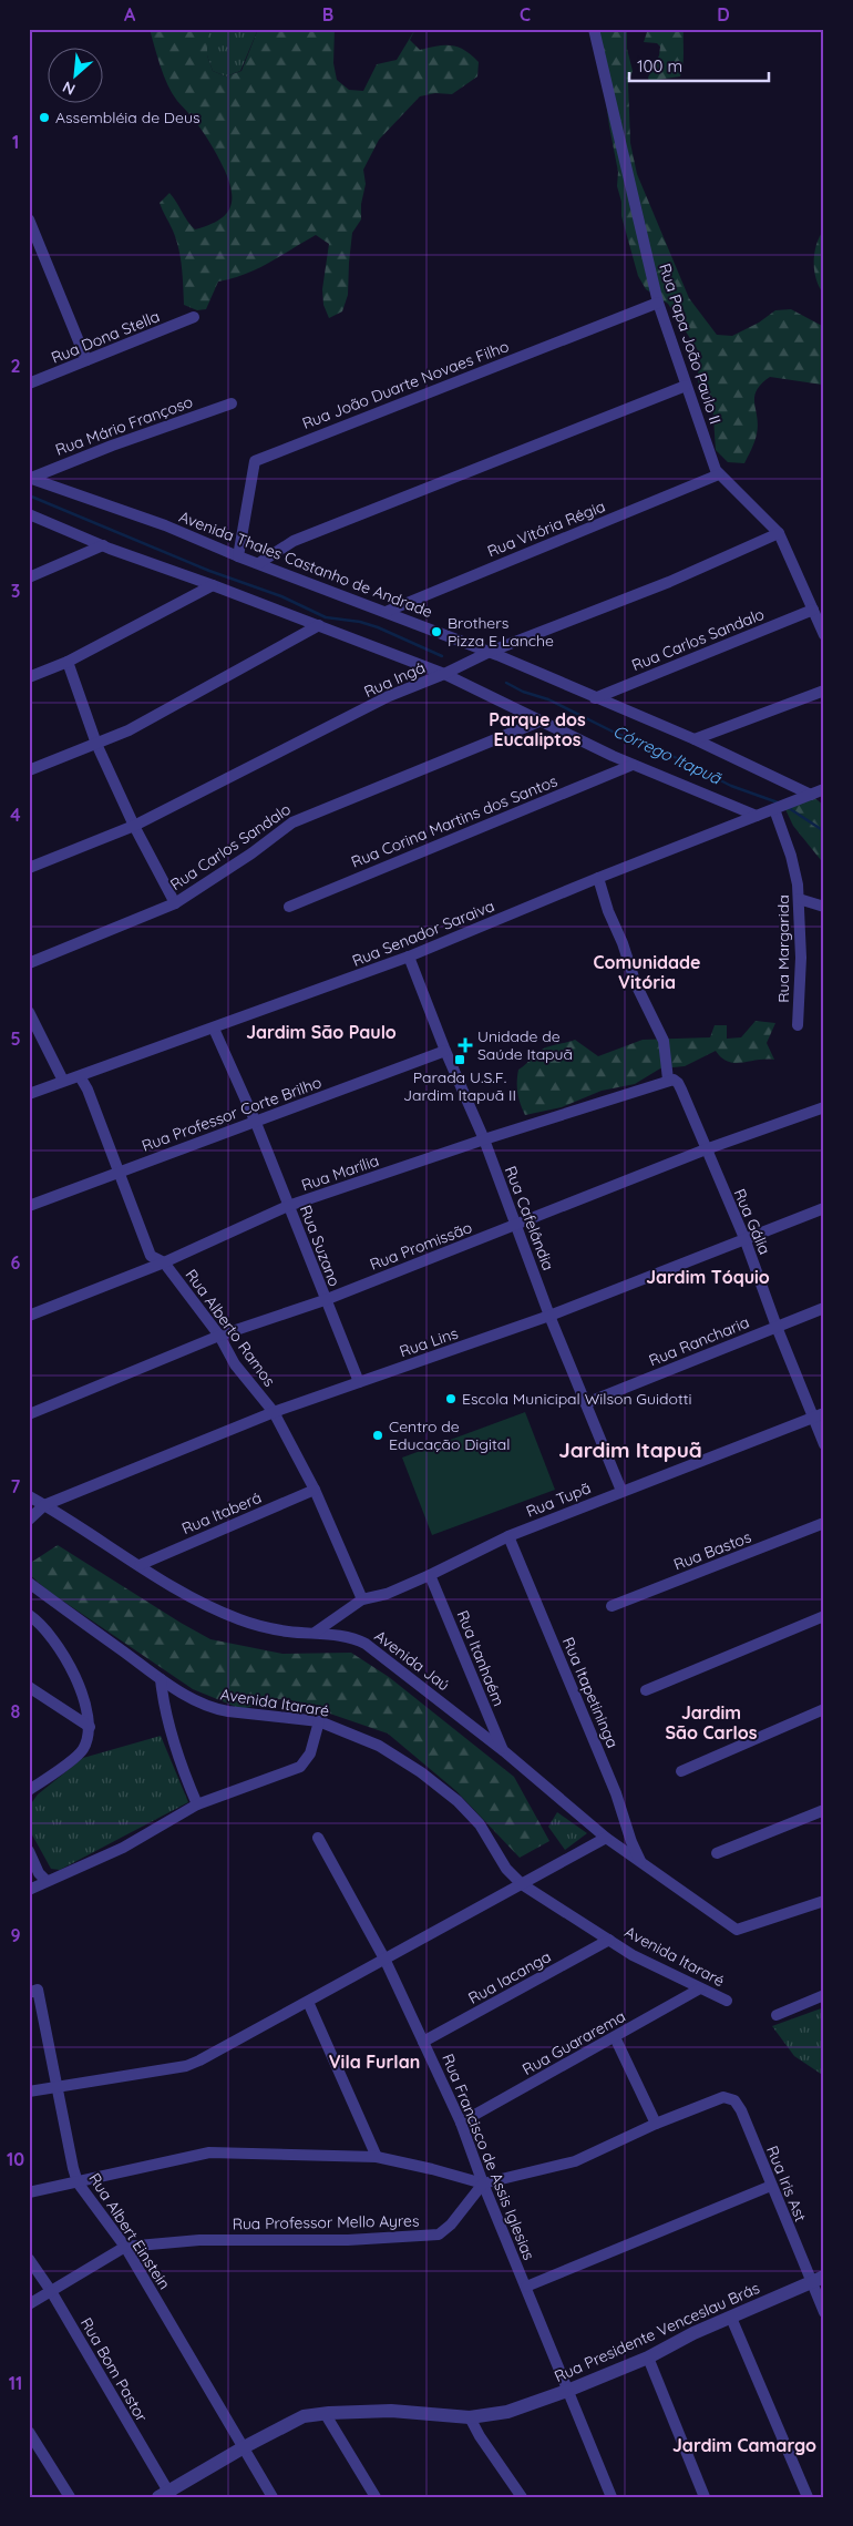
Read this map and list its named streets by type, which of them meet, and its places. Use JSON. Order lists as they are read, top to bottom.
{
  "streets": {
    "street": [
      "Rua Dona Stella",
      "Rua Papa João Paulo II",
      "Rua João Duarte Novaes Filho",
      "Rua Mário Françoso",
      "Rua Vitória Régia",
      "Avenida Thales Castanho de Andrade",
      "Rua Carlos Sandalo",
      "Rua Ingá",
      "Rua Corina Martins dos Santos",
      "Rua Senador Saraiva",
      "Rua Margarida",
      "Rua Professor Corte Brilho",
      "Rua Marília",
      "Rua Cafelândia",
      "Rua Gália",
      "Rua Suzano",
      "Rua Promissão",
      "Rua Alberto Ramos",
      "Rua Rancharia",
      "Rua Lins",
      "Rua Tupã",
      "Rua Itaberá",
      "Rua Bastos",
      "Rua Itanhaém",
      "Avenida Jaú",
      "Rua Itapetininga",
      "Avenida Itararé",
      "Rua Iacanga",
      "Rua Guararema",
      "Rua Francisco de Assis Iglesias",
      "Rua Iris Ast",
      "Rua Professor Mello Ayres",
      "Rua Albert Einstein",
      "Rua Presidente Venceslau Brás",
      "Rua Bom Pastor"
    ]
  },
  "crossings": [
    ["Rua Papa João Paulo II", "Rua João Duarte Novaes Filho"],
    ["Rua Papa João Paulo II", "Rua Vitória Régia"],
    ["Rua Papa João Paulo II", "Rua Carlos Sandalo"],
    ["Rua Papa João Paulo II", "Rua Ingá"],
    ["Rua João Duarte Novaes Filho", "Avenida Thales Castanho de Andrade"],
    ["Rua Mário Françoso", "Avenida Thales Castanho de Andrade"],
    ["Rua Vitória Régia", "Avenida Thales Castanho de Andrade"],
    ["Avenida Thales Castanho de Andrade", "Rua Carlos Sandalo"],
    ["Avenida Thales Castanho de Andrade", "Rua Ingá"],
    ["Avenida Thales Castanho de Andrade", "Rua Senador Saraiva"],
    ["Rua Senador Saraiva", "Rua Margarida"],
    ["Rua Senador Saraiva", "Rua Cafelândia"],
    ["Rua Senador Saraiva", "Rua Suzano"],
    ["Rua Senador Saraiva", "Rua Alberto Ramos"],
    ["Rua Professor Corte Brilho", "Rua Cafelândia"],
    ["Rua Professor Corte Brilho", "Rua Suzano"],
    ["Rua Professor Corte Brilho", "Rua Alberto Ramos"],
    ["Rua Marília", "Rua Cafelândia"],
    ["Rua Marília", "Rua Gália"],
    ["Rua Marília", "Rua Suzano"],
    ["Rua Marília", "Rua Alberto Ramos"],
    ["Rua Cafelândia", "Rua Promissão"],
    ["Rua Cafelândia", "Rua Rancharia"],
    ["Rua Cafelândia", "Rua Lins"],
    ["Rua Cafelândia", "Rua Tupã"],
    ["Rua Gália", "Rua Promissão"],
    ["Rua Gália", "Rua Rancharia"],
    ["Rua Gália", "Rua Lins"],
    ["Rua Gália", "Rua Tupã"],
    ["Rua Suzano", "Rua Promissão"],
    ["Rua Suzano", "Rua Lins"],
    ["Rua Promissão", "Rua Alberto Ramos"],
    ["Rua Alberto Ramos", "Rua Lins"],
    ["Rua Alberto Ramos", "Rua Tupã"],
    ["Rua Alberto Ramos", "Rua Itaberá"],
    ["Rua Lins", "Avenida Jaú"],
    ["Rua Tupã", "Rua Itanhaém"],
    ["Rua Tupã", "Avenida Jaú"],
    ["Rua Tupã", "Rua Itapetininga"],
    ["Rua Itaberá", "Avenida Jaú"],
    ["Rua Itanhaém", "Avenida Jaú"],
    ["Avenida Jaú", "Rua Itapetininga"],
    ["Avenida Itararé", "Rua Iacanga"],
    ["Avenida Itararé", "Rua Guararema"],
    ["Rua Iacanga", "Rua Francisco de Assis Iglesias"],
    ["Rua Guararema", "Rua Francisco de Assis Iglesias"],
    ["Rua Francisco de Assis Iglesias", "Rua Professor Mello Ayres"],
    ["Rua Francisco de Assis Iglesias", "Rua Presidente Venceslau Brás"],
    ["Rua Iris Ast", "Rua Presidente Venceslau Brás"],
    ["Rua Professor Mello Ayres", "Rua Albert Einstein"],
    ["Rua Professor Mello Ayres", "Rua Bom Pastor"],
    ["Rua Albert Einstein", "Rua Presidente Venceslau Brás"],
    ["Rua Presidente Venceslau Brás", "Rua Bom Pastor"]
  ],
  "districts": [
    "Parque dos Eucaliptos",
    "Comunidade Vitória",
    "Jardim São Paulo",
    "Jardim Tóquio",
    "Jardim Itapuã",
    "Jardim São Carlos",
    "Vila Furlan",
    "Jardim Camargo"
  ],
  "water": ["Córrego Itapuã"],
  "places": {
    "other": [
      "Assembléia de Deus",
      "Brothers Pizza E Lanche",
      "Escola Municipal Wilson Guidotti",
      "Centro de Educação Digital"
    ],
    "health": ["Unidade de Saúde Itapuã"],
    "transit": ["Parada U.S.F. Jardim Itapuã II"]
  },
  "scale_bar": "100 m",
  "north": "bottom left",
  "grid": {
    "columns": [
      "A",
      "B",
      "C",
      "D"
    ],
    "rows": [
      "1",
      "2",
      "3",
      "4",
      "5",
      "6",
      "7",
      "8",
      "9",
      "10",
      "11"
    ]
  }
}
